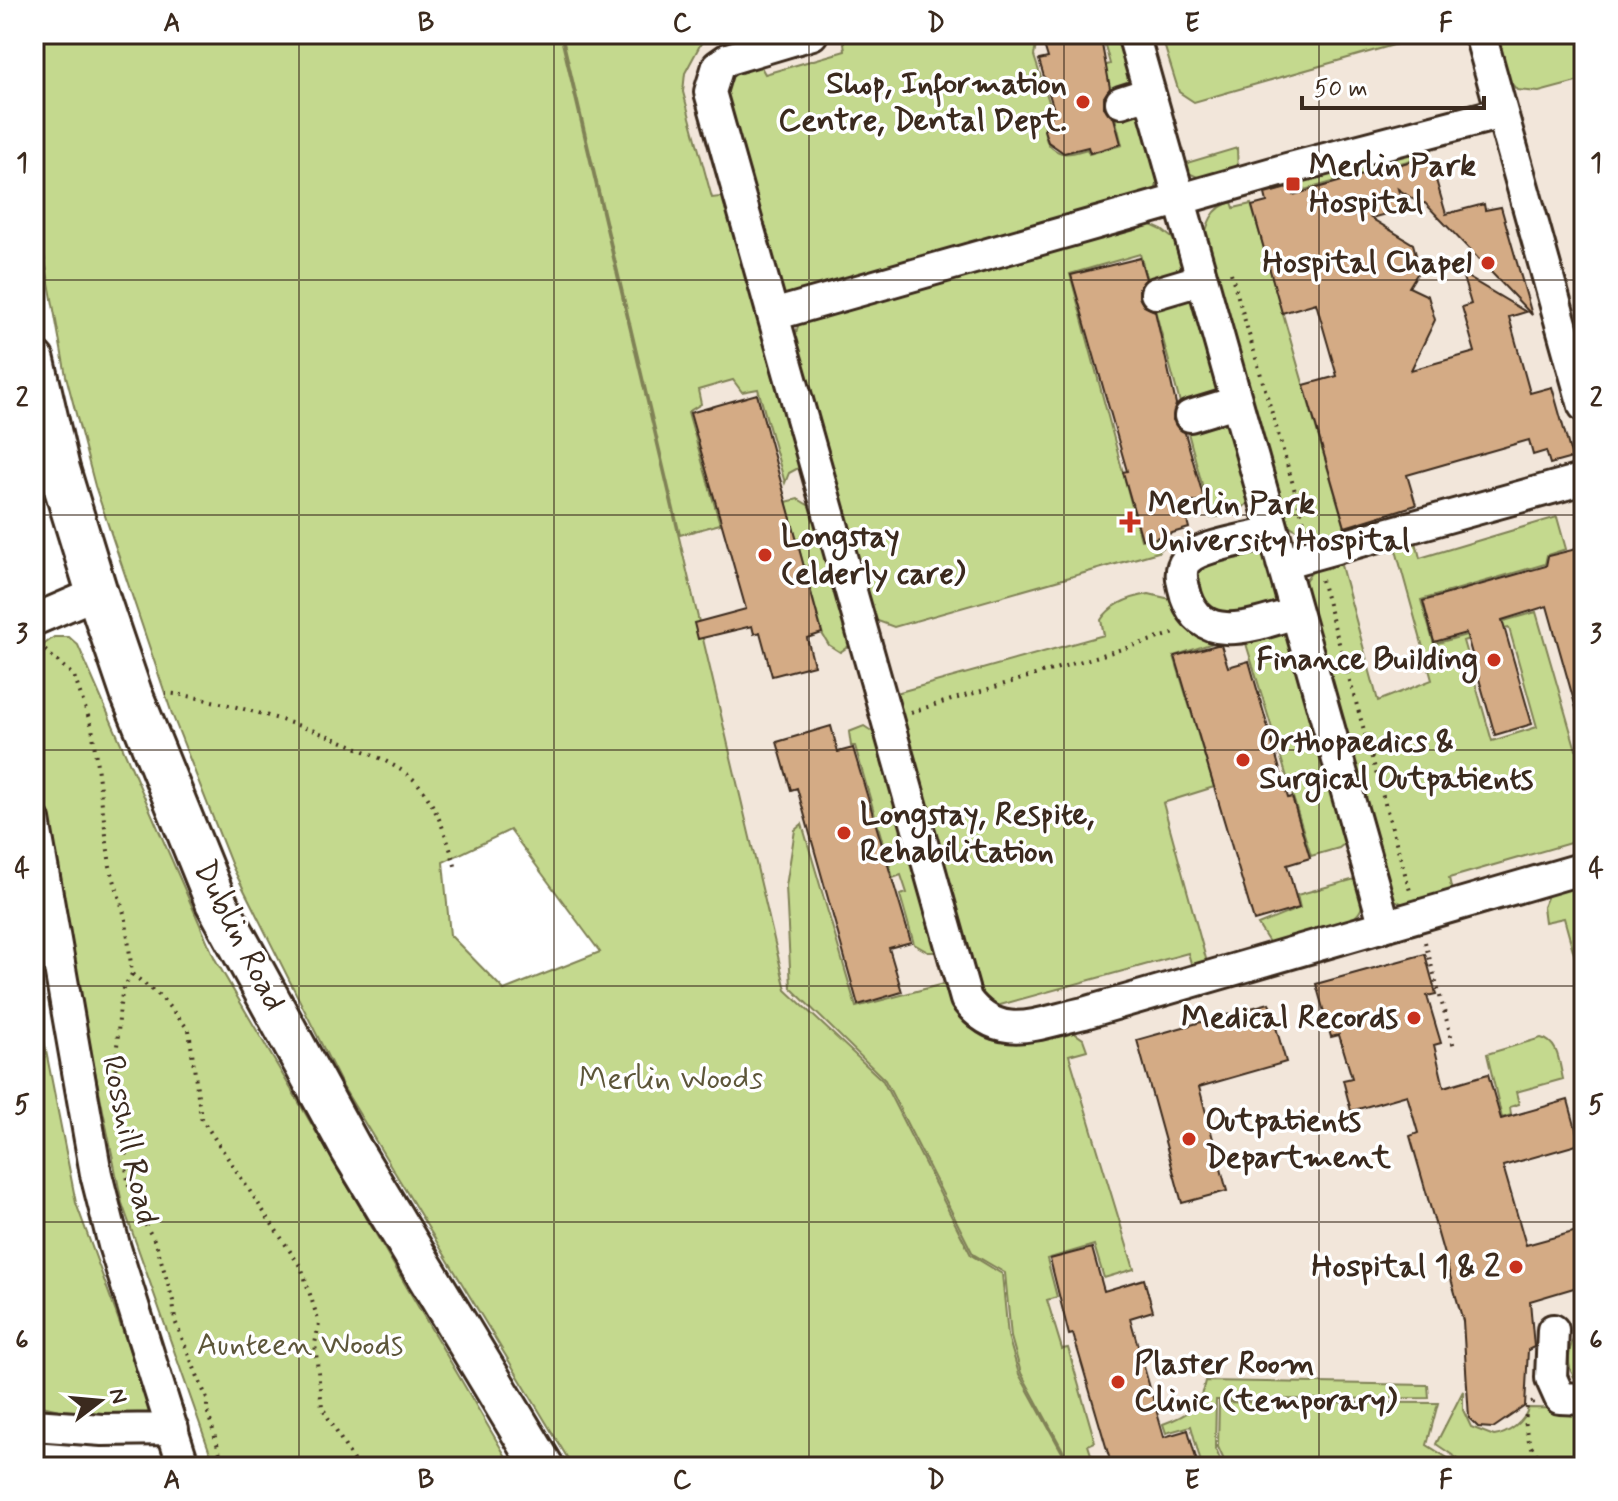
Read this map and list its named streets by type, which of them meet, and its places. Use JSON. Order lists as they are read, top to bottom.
{
  "streets": {
    "main road": ["Dublin Road"],
    "street": ["Rosshill Road"]
  },
  "parks": ["Merlin Woods", "Aunteen Woods"],
  "places": {
    "other": [
      "Shop, Information Centre, Dental Dept.",
      "Hospital Chapel",
      "Longstay (elderly care)",
      "Finance Building",
      "Orthopaedics & Surgical Outpatients",
      "Longstay, Respite, Rehabilitation",
      "Medical Records",
      "Outpatients Department",
      "Hospital 1 & 2",
      "Plaster Room Clinic (temporary)"
    ],
    "transit": ["Merlin Park Hospital"],
    "health": ["Merlin Park University Hospital"]
  },
  "scale_bar": "50 m",
  "north": "right",
  "grid": {
    "columns": [
      "A",
      "B",
      "C",
      "D",
      "E",
      "F"
    ],
    "rows": [
      "1",
      "2",
      "3",
      "4",
      "5",
      "6"
    ]
  }
}
